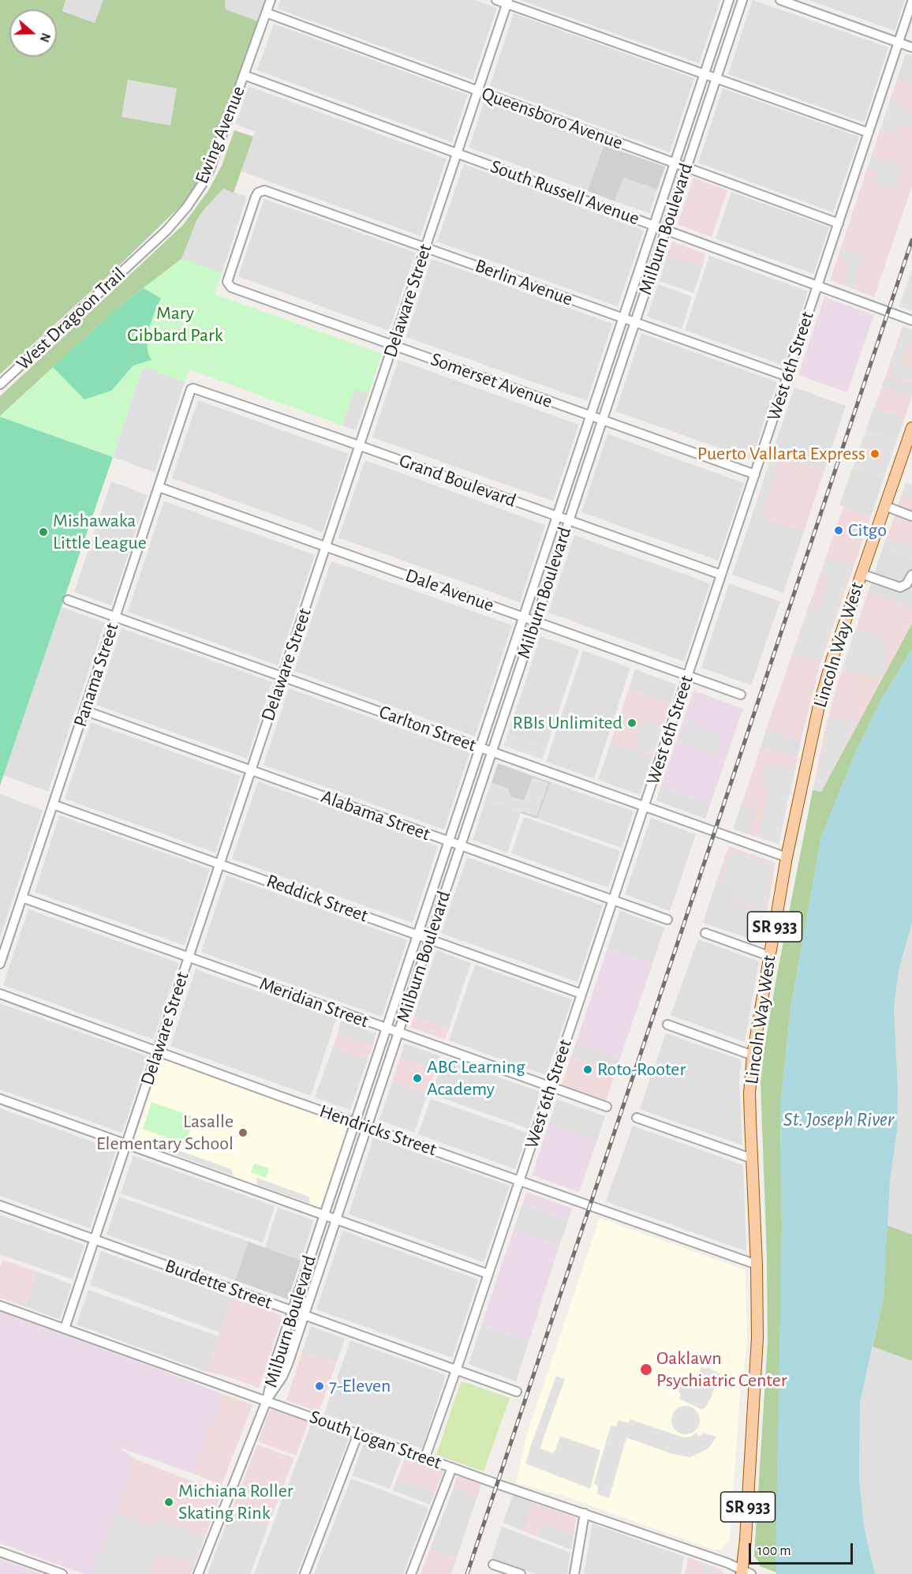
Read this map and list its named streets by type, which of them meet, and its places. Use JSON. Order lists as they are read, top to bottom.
{
  "streets": {
    "main road": ["Lincoln Way West", "SR 933"],
    "street": [
      "Queensboro Avenue",
      "Ewing Avenue",
      "South Russell Avenue",
      "Milburn Boulevard",
      "Berlin Avenue",
      "Delaware Street",
      "West Dragoon Trail",
      "West 6th Street",
      "Somerset Avenue",
      "Grand Boulevard",
      "Dale Avenue",
      "Panama Street",
      "Carlton Street",
      "Alabama Street",
      "Reddick Street",
      "Meridian Street",
      "Hendricks Street",
      "Burdette Street",
      "South Logan Street"
    ]
  },
  "crossings": [
    ["Queensboro Avenue", "Ewing Avenue"],
    ["Queensboro Avenue", "Milburn Boulevard"],
    ["Queensboro Avenue", "Delaware Street"],
    ["Queensboro Avenue", "West 6th Street"],
    ["Ewing Avenue", "South Russell Avenue"],
    ["Ewing Avenue", "West Dragoon Trail"],
    ["South Russell Avenue", "Milburn Boulevard"],
    ["South Russell Avenue", "Delaware Street"],
    ["South Russell Avenue", "West 6th Street"],
    ["Milburn Boulevard", "Berlin Avenue"],
    ["Milburn Boulevard", "Somerset Avenue"],
    ["Milburn Boulevard", "Grand Boulevard"],
    ["Milburn Boulevard", "Dale Avenue"],
    ["Milburn Boulevard", "Carlton Street"],
    ["Milburn Boulevard", "Alabama Street"],
    ["Milburn Boulevard", "Reddick Street"],
    ["Milburn Boulevard", "Meridian Street"],
    ["Milburn Boulevard", "Hendricks Street"],
    ["Milburn Boulevard", "Burdette Street"],
    ["Milburn Boulevard", "South Logan Street"],
    ["Berlin Avenue", "Delaware Street"],
    ["Berlin Avenue", "West 6th Street"],
    ["Berlin Avenue", "Somerset Avenue"],
    ["Delaware Street", "Somerset Avenue"],
    ["Delaware Street", "Grand Boulevard"],
    ["Delaware Street", "Dale Avenue"],
    ["Delaware Street", "Carlton Street"],
    ["Delaware Street", "Alabama Street"],
    ["Delaware Street", "Reddick Street"],
    ["Delaware Street", "Meridian Street"],
    ["Delaware Street", "Hendricks Street"],
    ["Delaware Street", "Burdette Street"],
    ["Delaware Street", "South Logan Street"],
    ["West 6th Street", "Somerset Avenue"],
    ["West 6th Street", "Grand Boulevard"],
    ["West 6th Street", "Dale Avenue"],
    ["West 6th Street", "Carlton Street"],
    ["West 6th Street", "Alabama Street"],
    ["West 6th Street", "Reddick Street"],
    ["West 6th Street", "Meridian Street"],
    ["West 6th Street", "Hendricks Street"],
    ["West 6th Street", "Burdette Street"],
    ["West 6th Street", "South Logan Street"],
    ["Grand Boulevard", "Panama Street"],
    ["Dale Avenue", "Panama Street"],
    ["Lincoln Way West", "Carlton Street"],
    ["Lincoln Way West", "Hendricks Street"],
    ["Lincoln Way West", "South Logan Street"],
    ["Panama Street", "Carlton Street"],
    ["Panama Street", "Alabama Street"],
    ["Panama Street", "Reddick Street"],
    ["Panama Street", "Meridian Street"]
  ],
  "water": ["St. Joseph River"],
  "parks": ["Mary Gibbard Park"],
  "places": [
    "Puerto Vallarta Express",
    "Citgo",
    "Mishawaka Little League",
    "RBIs Unlimited",
    "Roto-Rooter",
    "ABC Learning Academy",
    "Lasalle Elementary School",
    "Oaklawn Psychiatric Center",
    "7-Eleven",
    "Michiana Roller Skating Rink"
  ],
  "scale_bar": "100 m",
  "north": "right"
}
